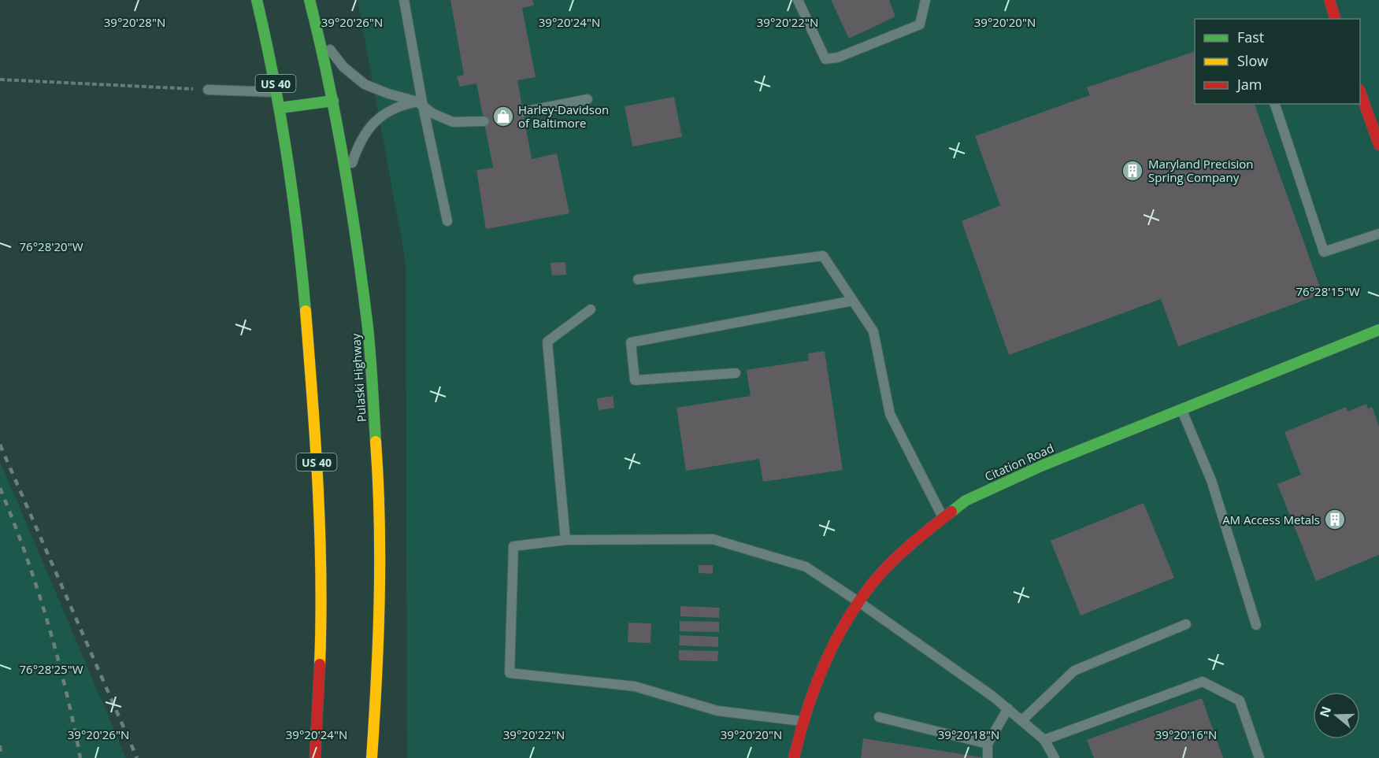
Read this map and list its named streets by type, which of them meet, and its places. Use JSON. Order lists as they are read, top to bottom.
{
  "streets": {
    "main road": ["US 40", "Pulaski Highway", "Citation Road"]
  },
  "places": {
    "shop": ["Harley-Davidson of Baltimore"],
    "building": ["Maryland Precision Spring Company", "AM Access Metals"]
  },
  "legend": ["Fast", "Slow", "Jam"],
  "north": "left",
  "coordinates": [
    "39°20'28\"N",
    "39°20'26\"N",
    "39°20'24\"N",
    "39°20'22\"N",
    "39°20'20\"N",
    "76°28'20\"W",
    "76°28'15\"W",
    "76°28'25\"W",
    "39°20'18\"N",
    "39°20'16\"N"
  ]
}
